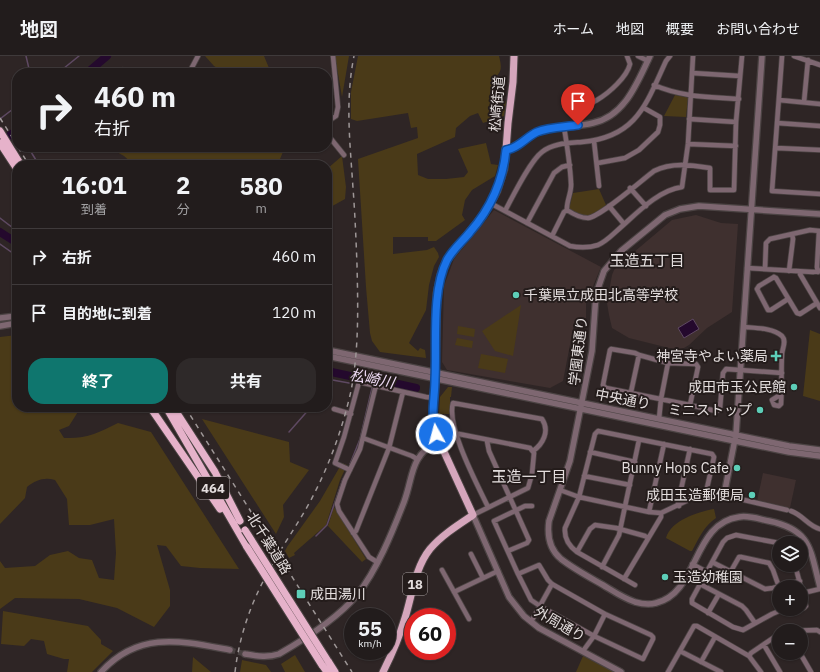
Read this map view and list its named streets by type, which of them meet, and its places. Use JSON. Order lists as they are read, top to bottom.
{
  "streets": {
    "highway": ["464", "北千葉道路"],
    "main road": ["松崎街道", "18"],
    "street": ["学園東通り", "中央通り", "外周通り"]
  },
  "crossings": [
    ["松崎街道", "中央通り"],
    ["松崎街道", "18"],
    ["松崎街道", "外周通り"],
    ["学園東通り", "中央通り"],
    ["18", "外周通り"]
  ],
  "districts": ["玉造五丁目", "玉造一丁目"],
  "water": ["松崎川"],
  "places": {
    "other": [
      "千葉県立成田北高等学校",
      "成田市玉公民館",
      "ミニストップ",
      "Bunny Hops Cafe",
      "成田玉造郵便局",
      "玉造幼稚園"
    ],
    "health": ["神宮寺やよい薬局"],
    "transit": ["成田湯川"]
  },
  "page": {
    "header": "地図",
    "nav": [
      "ホーム",
      "地図",
      "概要",
      "お問い合わせ"
    ],
    "turn": ["460 m", "右折"],
    "eta": [
      "16:01",
      "到着",
      "2",
      "分",
      "580",
      "m"
    ],
    "list": [
      {
        "name": "右折",
        "value": "460 m"
      },
      {
        "name": "目的地に到着",
        "value": "120 m"
      }
    ],
    "buttons": ["終了", "共有"],
    "map_buttons": ["+", "−"],
    "speed": "55 km/h",
    "limit": "60"
  }
}
